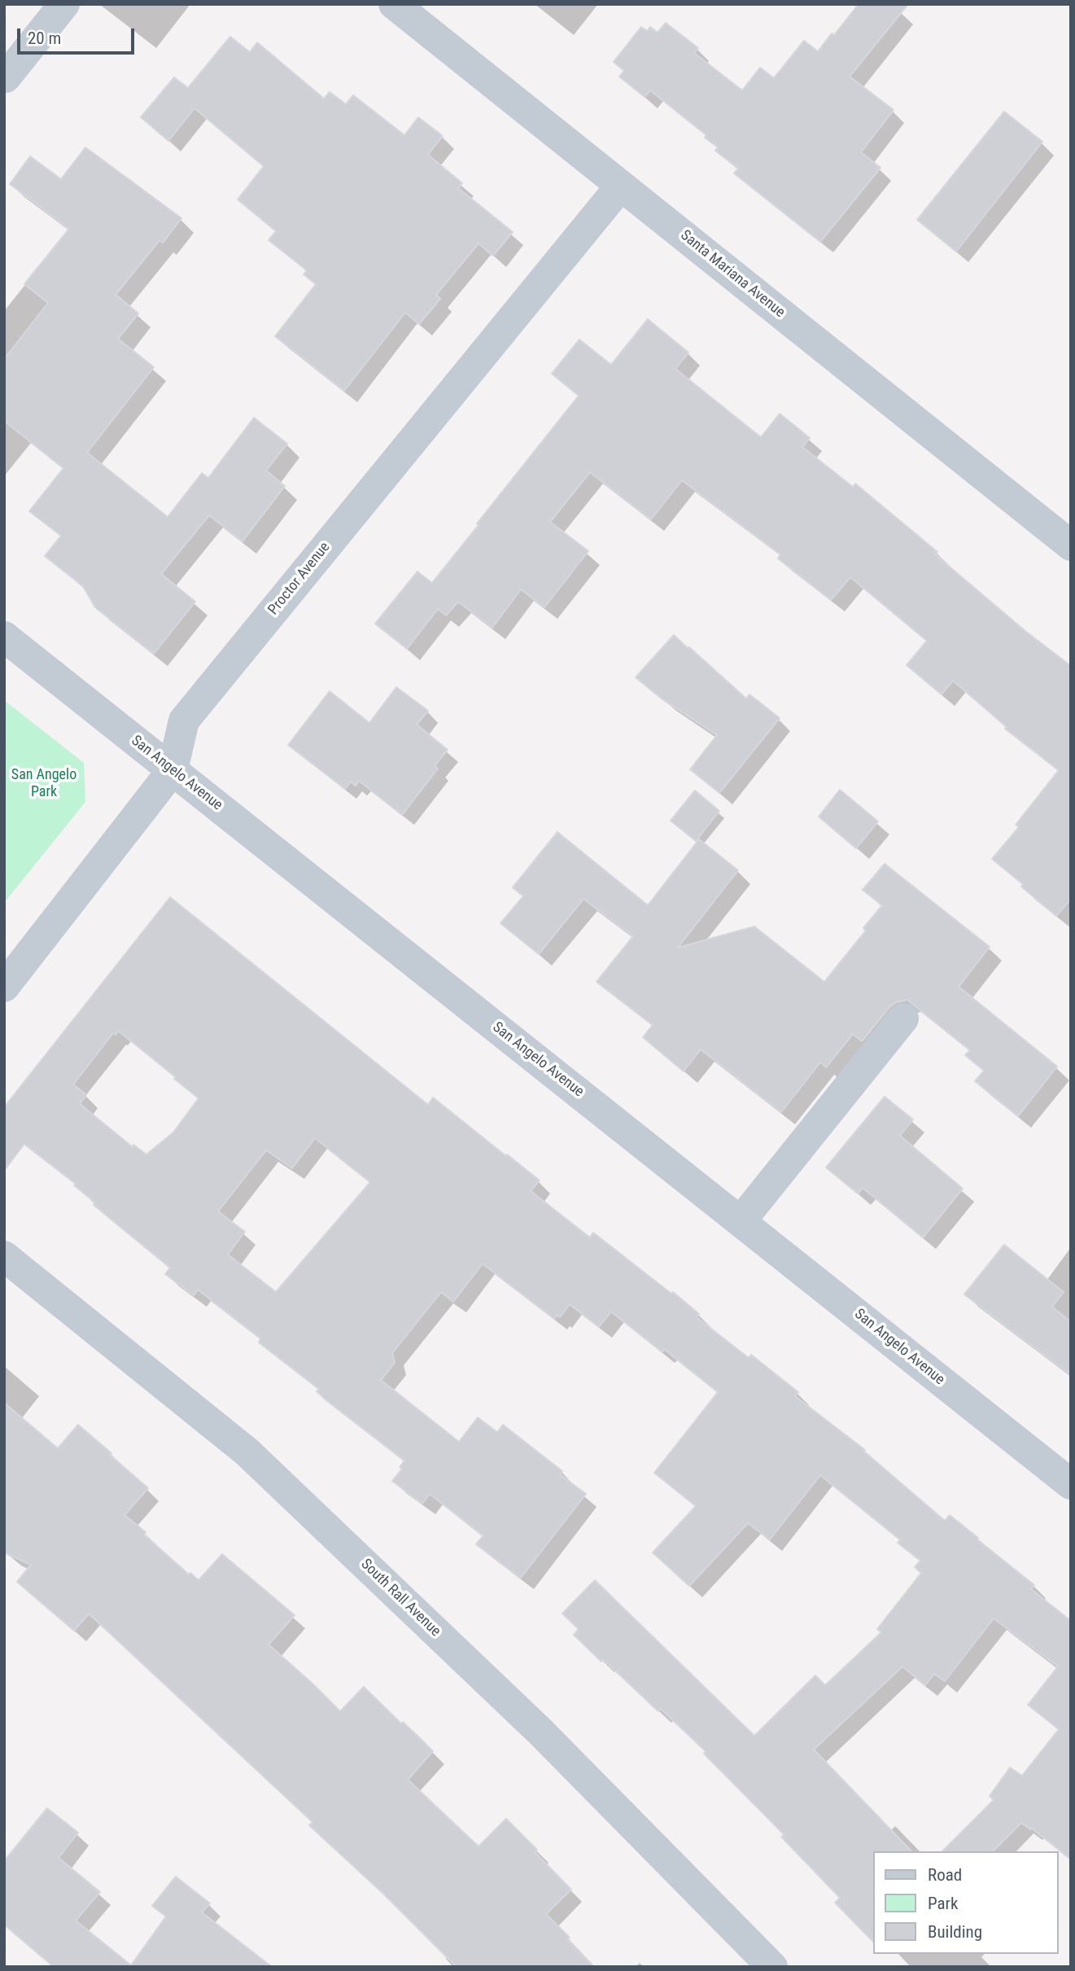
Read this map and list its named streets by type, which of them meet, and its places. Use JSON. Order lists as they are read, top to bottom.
{
  "streets": {
    "street": [
      "Santa Mariana Avenue",
      "Proctor Avenue",
      "San Angelo Avenue",
      "South Rall Avenue"
    ]
  },
  "crossings": [
    ["Santa Mariana Avenue", "Proctor Avenue"],
    ["Proctor Avenue", "San Angelo Avenue"]
  ],
  "parks": ["San Angelo Park"],
  "legend": ["Road", "Park", "Building"],
  "scale_bar": "20 m"
}
